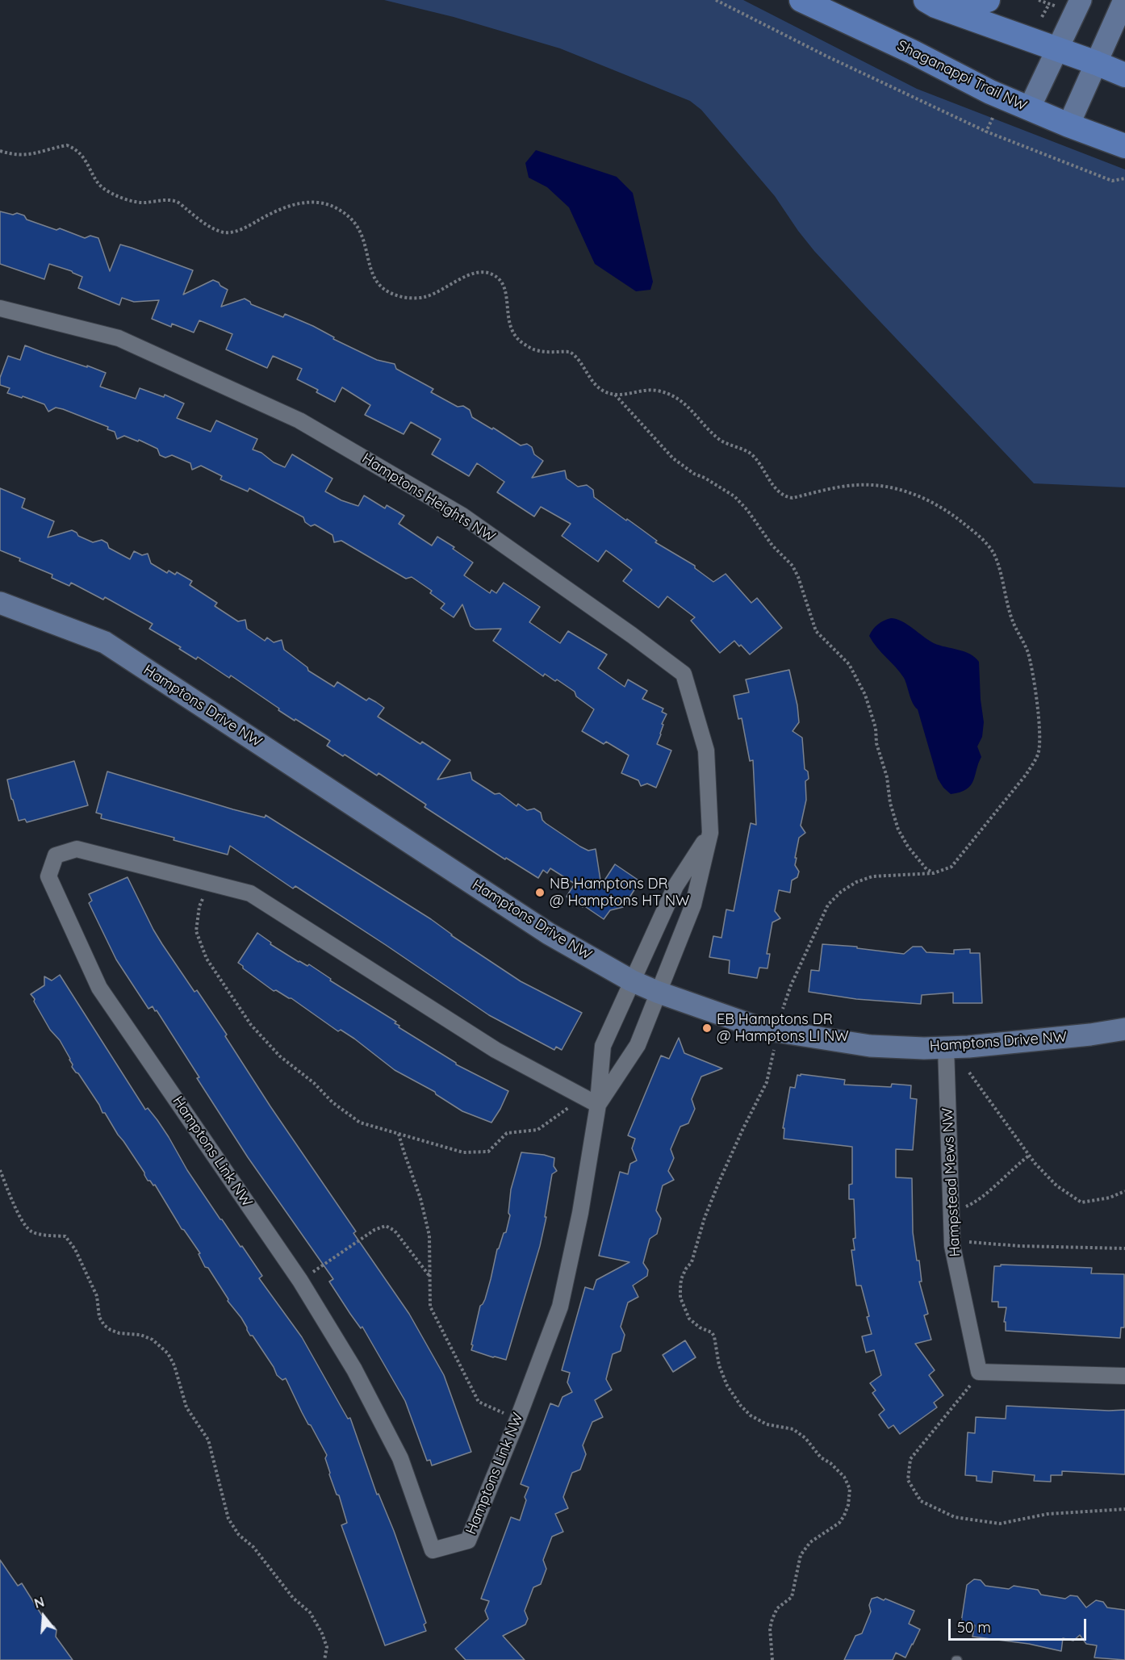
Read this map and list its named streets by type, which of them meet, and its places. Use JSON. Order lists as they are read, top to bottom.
{
  "streets": {
    "main road": ["Shaganappi Trail NW"],
    "street": [
      "Hamptons Heights NW",
      "Hamptons Drive NW",
      "Hamptons Link NW",
      "Hampstead Mews NW"
    ]
  },
  "crossings": [
    ["Hamptons Heights NW", "Hamptons Drive NW"],
    ["Hamptons Heights NW", "Hamptons Link NW"],
    ["Hamptons Drive NW", "Hamptons Link NW"],
    ["Hamptons Drive NW", "Hampstead Mews NW"]
  ],
  "places": ["NB Hamptons DR @ Hamptons HT NW", "EB Hamptons DR @ Hamptons LI NW"],
  "scale_bar": "50 m",
  "north": "top"
}
